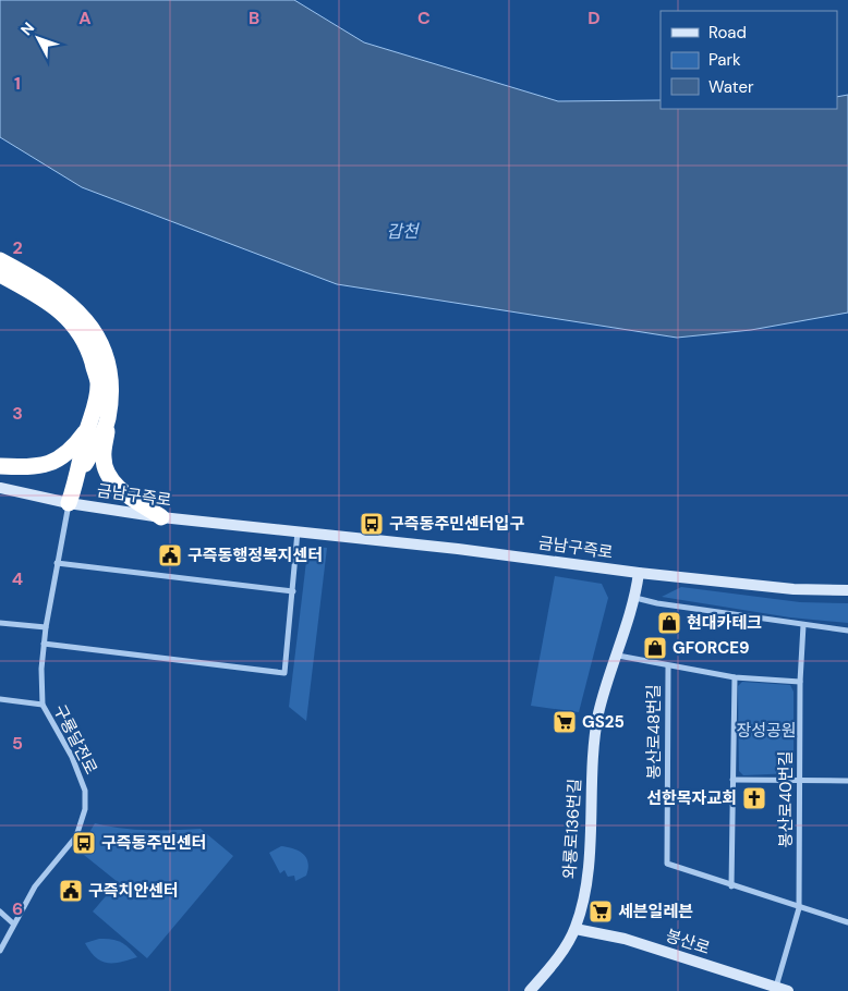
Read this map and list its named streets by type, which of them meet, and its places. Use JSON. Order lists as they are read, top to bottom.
{
  "streets": {
    "main road": ["금남구즉로", "와룡로136번길", "봉산로"],
    "street": ["봉산로48번길", "구룡달전로", "봉산로40번길"]
  },
  "crossings": [
    ["금남구즉로", "구룡달전로"],
    ["금남구즉로", "와룡로136번길"],
    ["봉산로40번길", "봉산로"],
    ["와룡로136번길", "봉산로"]
  ],
  "water": ["갑천"],
  "parks": ["장성공원"],
  "places": {
    "bus stop": ["구즉동주민센터입구", "구즉동주민센터"],
    "public building": ["구즉동행정복지센터", "구즉치안센터"],
    "shop": ["현대카테크", "GFORCE9"],
    "supermarket": ["GS25", "세븐일레븐"],
    "church": ["선한목자교회"]
  },
  "legend": ["Road", "Park", "Water"],
  "north": "top left",
  "grid": {
    "columns": [
      "A",
      "B",
      "C",
      "D"
    ],
    "rows": [
      "1",
      "2",
      "3",
      "4",
      "5",
      "6"
    ]
  }
}
